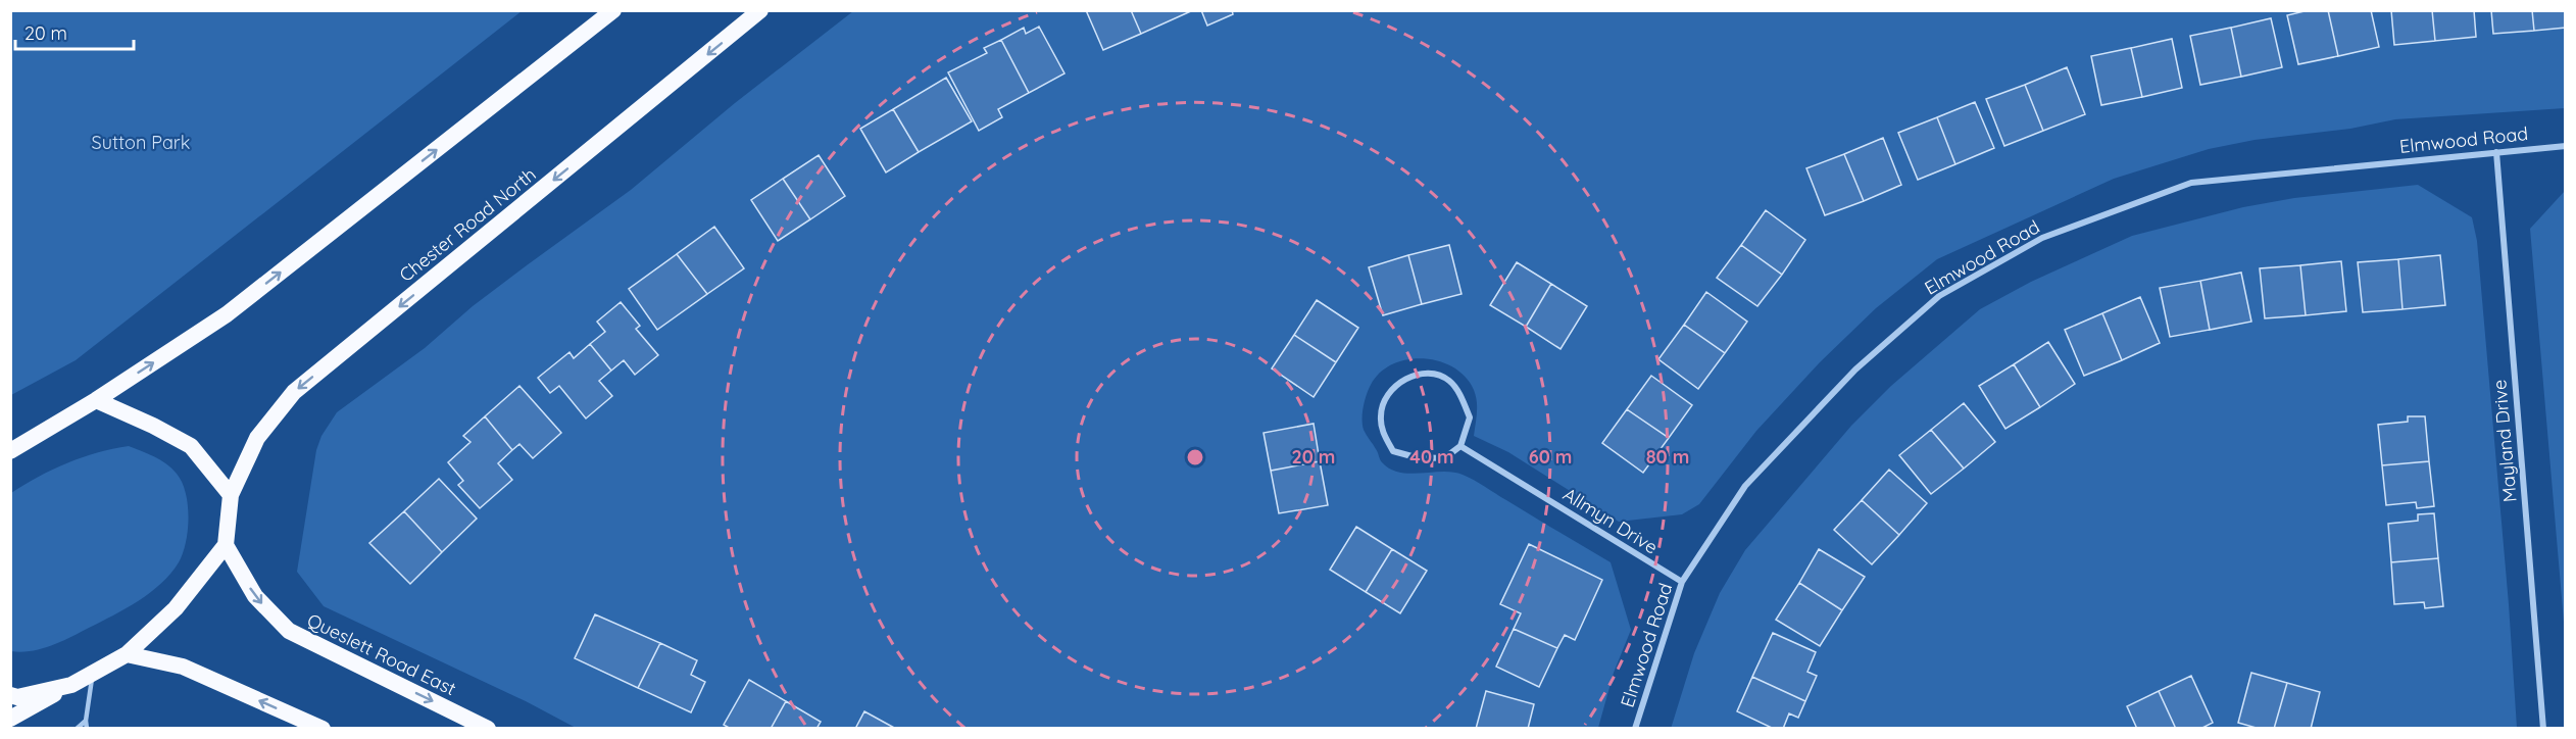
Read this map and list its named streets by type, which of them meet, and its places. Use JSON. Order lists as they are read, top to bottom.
{
  "streets": {
    "highway": ["Chester Road North", "Queslett Road East"],
    "street": ["Elmwood Road", "Mayland Drive", "Allmyn Drive"]
  },
  "crossings": [
    ["Elmwood Road", "Mayland Drive"],
    ["Elmwood Road", "Allmyn Drive"],
    ["Chester Road North", "Queslett Road East"]
  ],
  "parks": ["Sutton Park"],
  "scale_bar": "20 m",
  "rings": [
    "20 m",
    "40 m",
    "60 m",
    "80 m"
  ]
}
